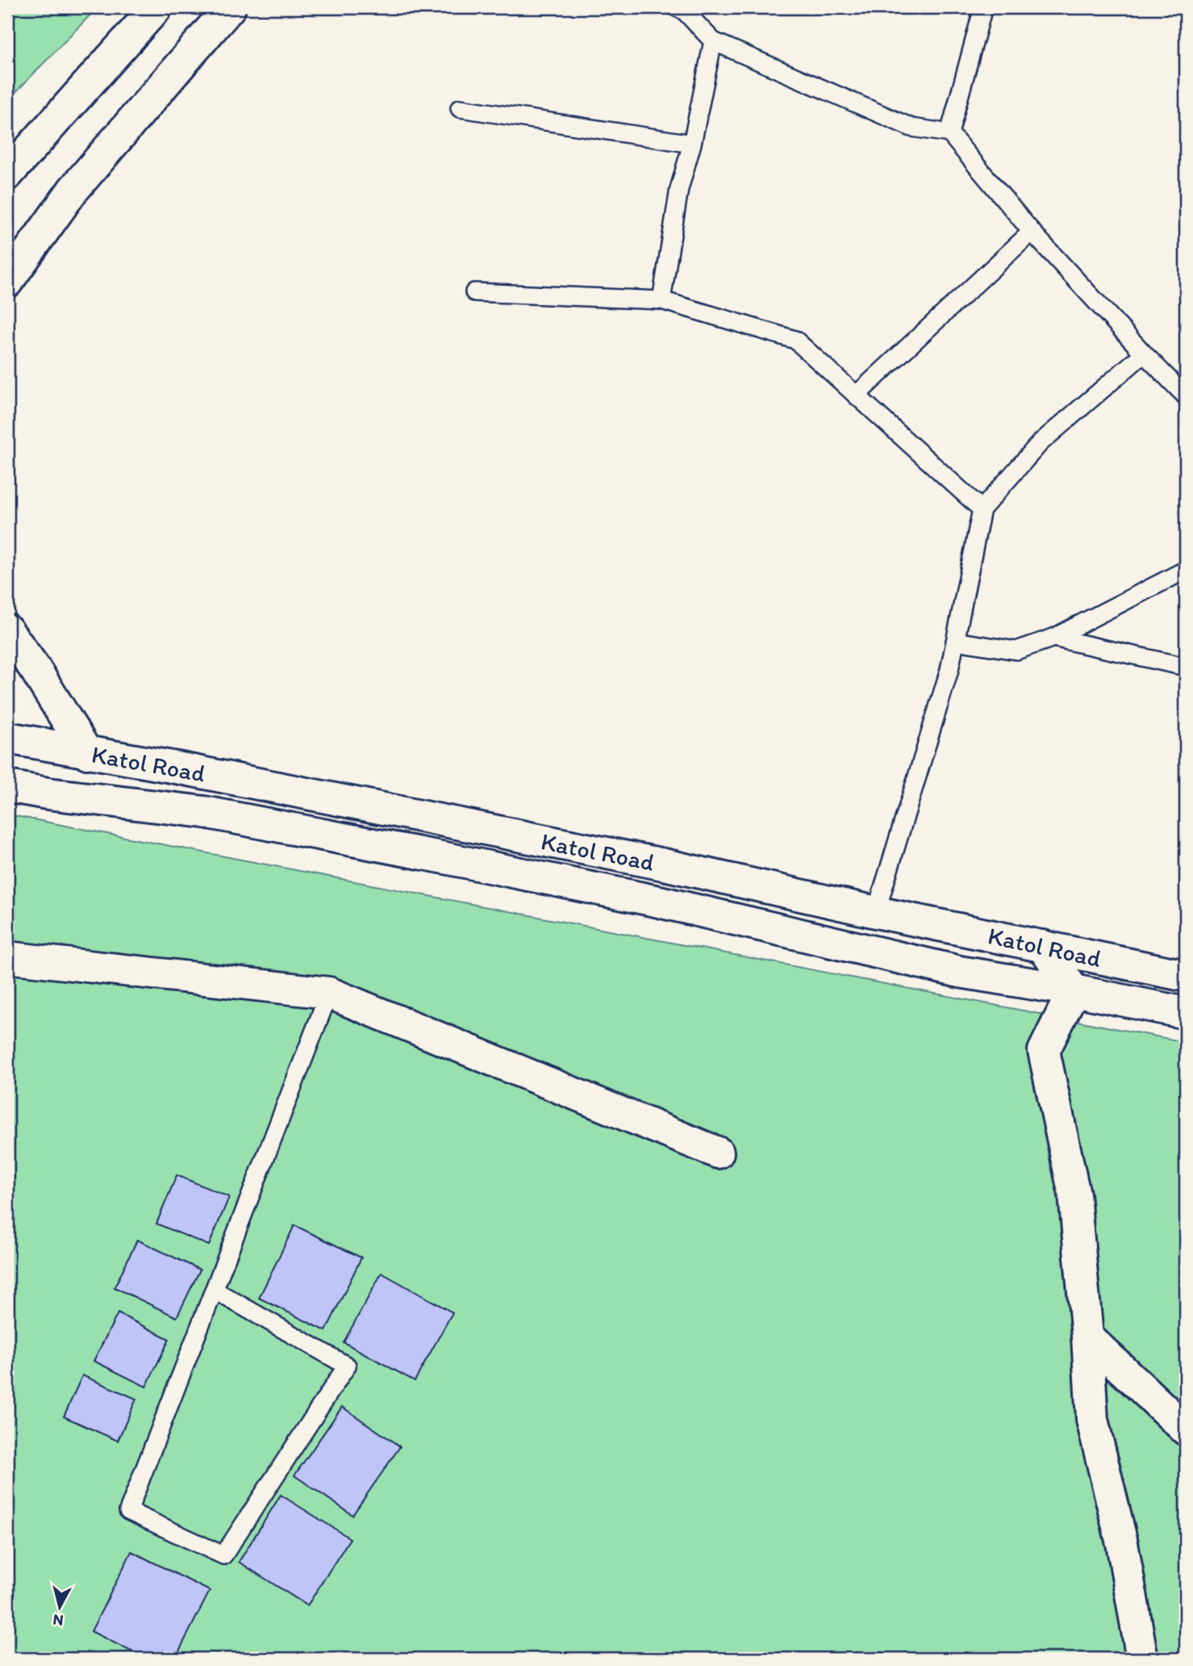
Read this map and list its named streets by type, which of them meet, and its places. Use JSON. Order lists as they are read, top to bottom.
{
  "streets": {
    "main road": ["Katol Road"]
  },
  "north": "bottom"
}
